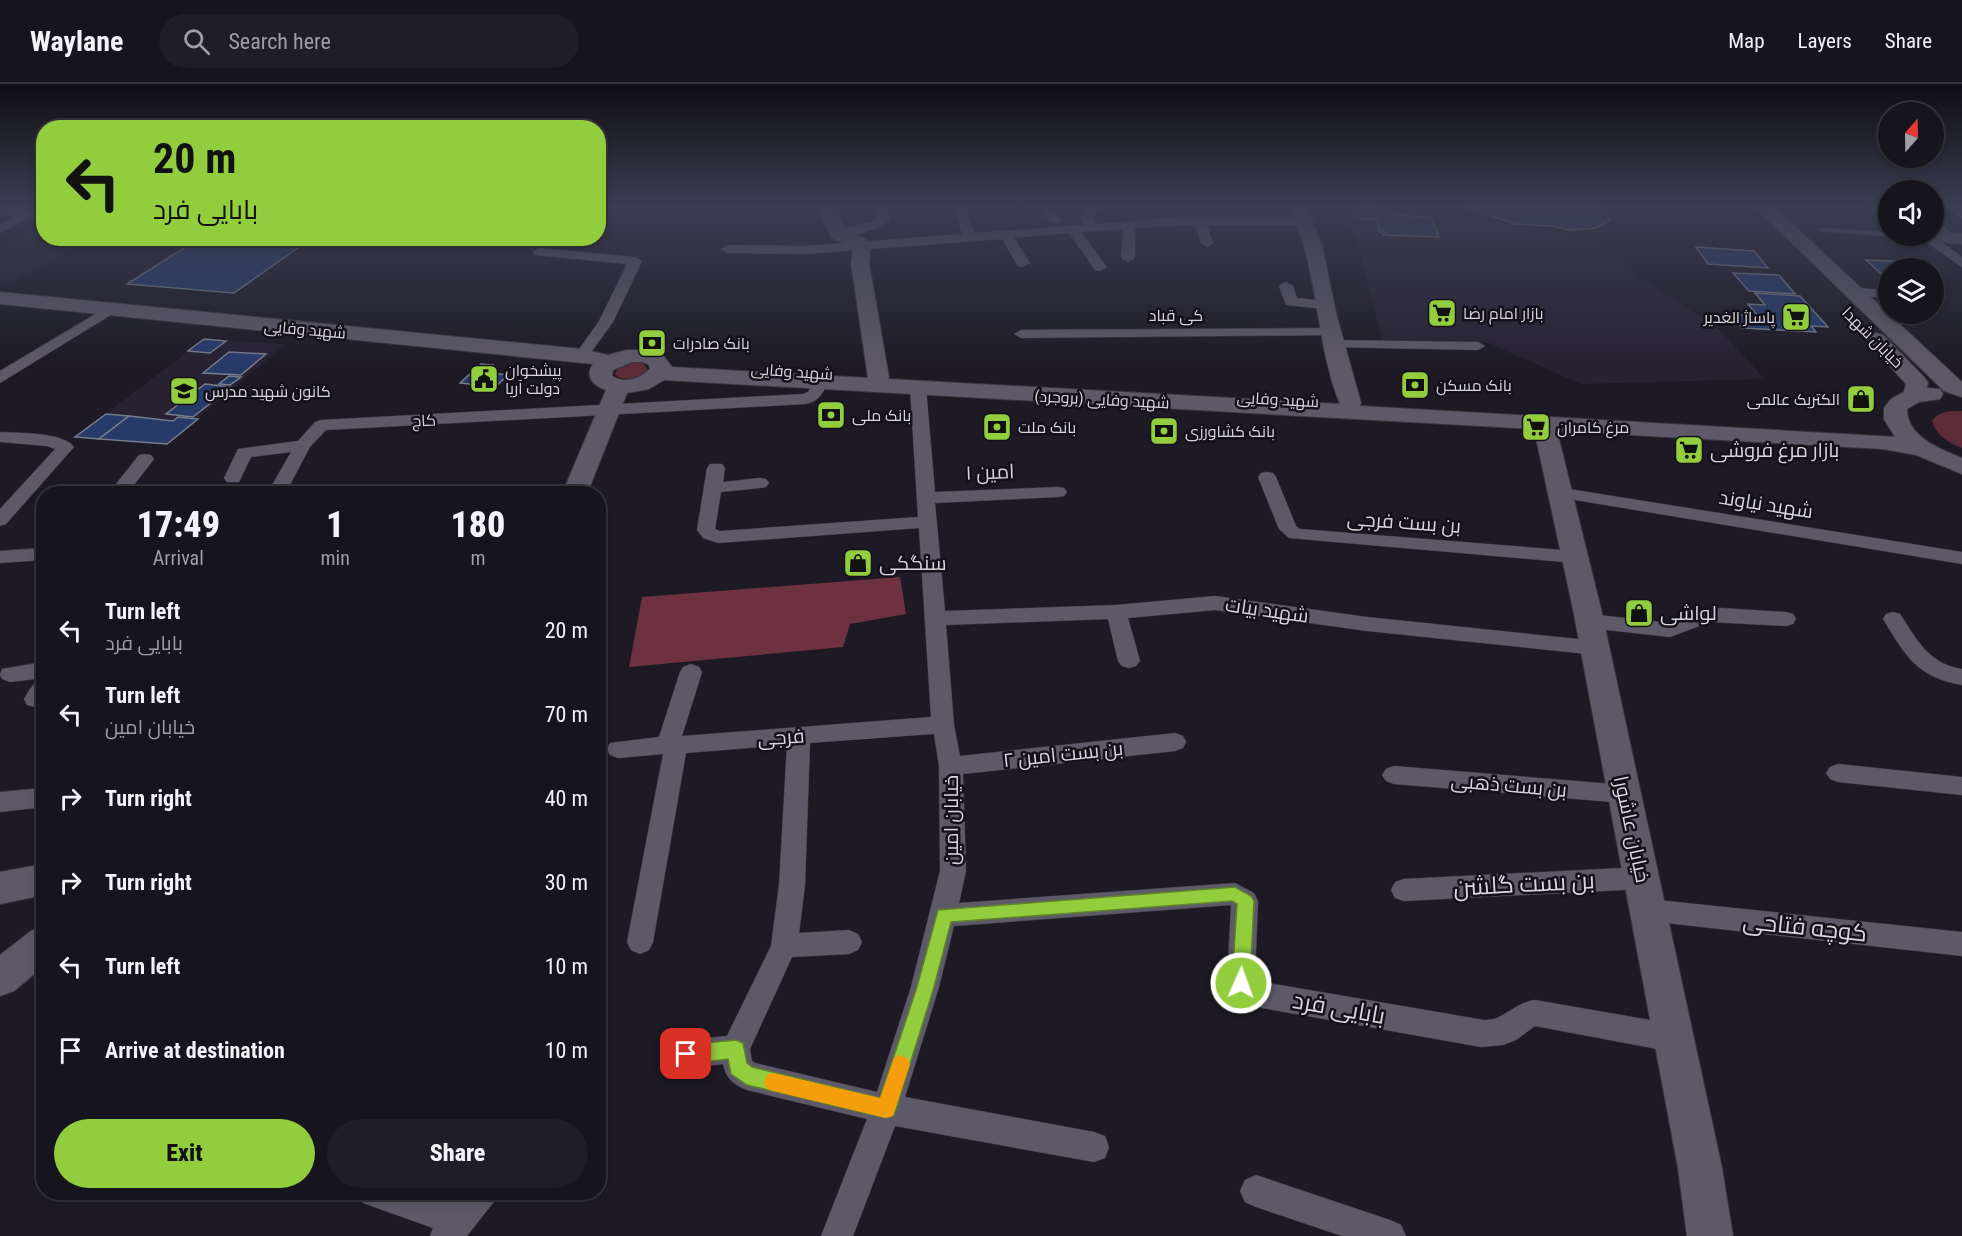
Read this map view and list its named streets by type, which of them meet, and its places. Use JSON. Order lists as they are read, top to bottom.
{
  "streets": {
    "main road": [
      "شهید وفایی",
      "خیابان شهدا",
      "شهید وفایی (بروجرد)",
      "خیابان عاشورا"
    ],
    "street": [
      "کی قباد",
      "کاج",
      "امین ۱",
      "شهید نیاوند",
      "بن بست فرجی",
      "شهید بیات",
      "فرجی",
      "بن بست امین ۲",
      "بن بست ذهبی",
      "خیابان امین",
      "بن بست گلشن",
      "کوچه فتاحی",
      "بابایی فرد"
    ]
  },
  "crossings": [
    ["شهید وفایی", "شهید وفایی (بروجرد)"],
    ["شهید وفایی (بروجرد)", "کاج"],
    ["شهید وفایی (بروجرد)", "خیابان امین"],
    ["شهید وفایی (بروجرد)", "خیابان عاشورا"],
    ["امین ۱", "خیابان امین"],
    ["شهید نیاوند", "خیابان عاشورا"],
    ["بن بست فرجی", "خیابان عاشورا"],
    ["شهید بیات", "خیابان امین"],
    ["شهید بیات", "خیابان عاشورا"],
    ["فرجی", "خیابان امین"],
    ["بن بست امین ۲", "خیابان امین"],
    ["بن بست ذهبی", "خیابان عاشورا"],
    ["خیابان امین", "بابایی فرد"],
    ["خیابان عاشورا", "بن بست گلشن"],
    ["خیابان عاشورا", "کوچه فتاحی"],
    ["خیابان عاشورا", "بابایی فرد"],
    ["بن بست گلشن", "کوچه فتاحی"]
  ],
  "places": {
    "supermarket": [
      "بازار امام رضا",
      "پاساژ الغدیر",
      "مرغ کامران",
      "بازار مرغ فروشی"
    ],
    "bank": [
      "بانک صادرات",
      "بانک مسکن",
      "بانک ملی",
      "بانک ملت",
      "بانک کشاورزی"
    ],
    "public building": ["پیشخوان دولت آریا"],
    "school or university": ["کانون شهید مدرس"],
    "shop": ["الکتریک عالمی", "سنگکی", "لواشی"]
  },
  "north": "top",
  "page": {
    "header": "Waylane",
    "search": "Search here",
    "nav": ["Map", "Layers", "Share"],
    "turn": ["20 m", "بابایی فرد"],
    "eta": [
      "17:49",
      "Arrival",
      "1",
      "min",
      "180",
      "m"
    ],
    "list": [
      {
        "name": "Turn left",
        "note": "بابایی فرد",
        "value": "20 m"
      },
      {
        "name": "Turn left",
        "note": "خیابان امین",
        "value": "70 m"
      },
      {
        "name": "Turn right",
        "value": "40 m"
      },
      {
        "name": "Turn right",
        "value": "30 m"
      },
      {
        "name": "Turn left",
        "value": "10 m"
      },
      {
        "name": "Arrive at destination",
        "value": "10 m"
      }
    ],
    "buttons": ["Exit", "Share"]
  }
}
